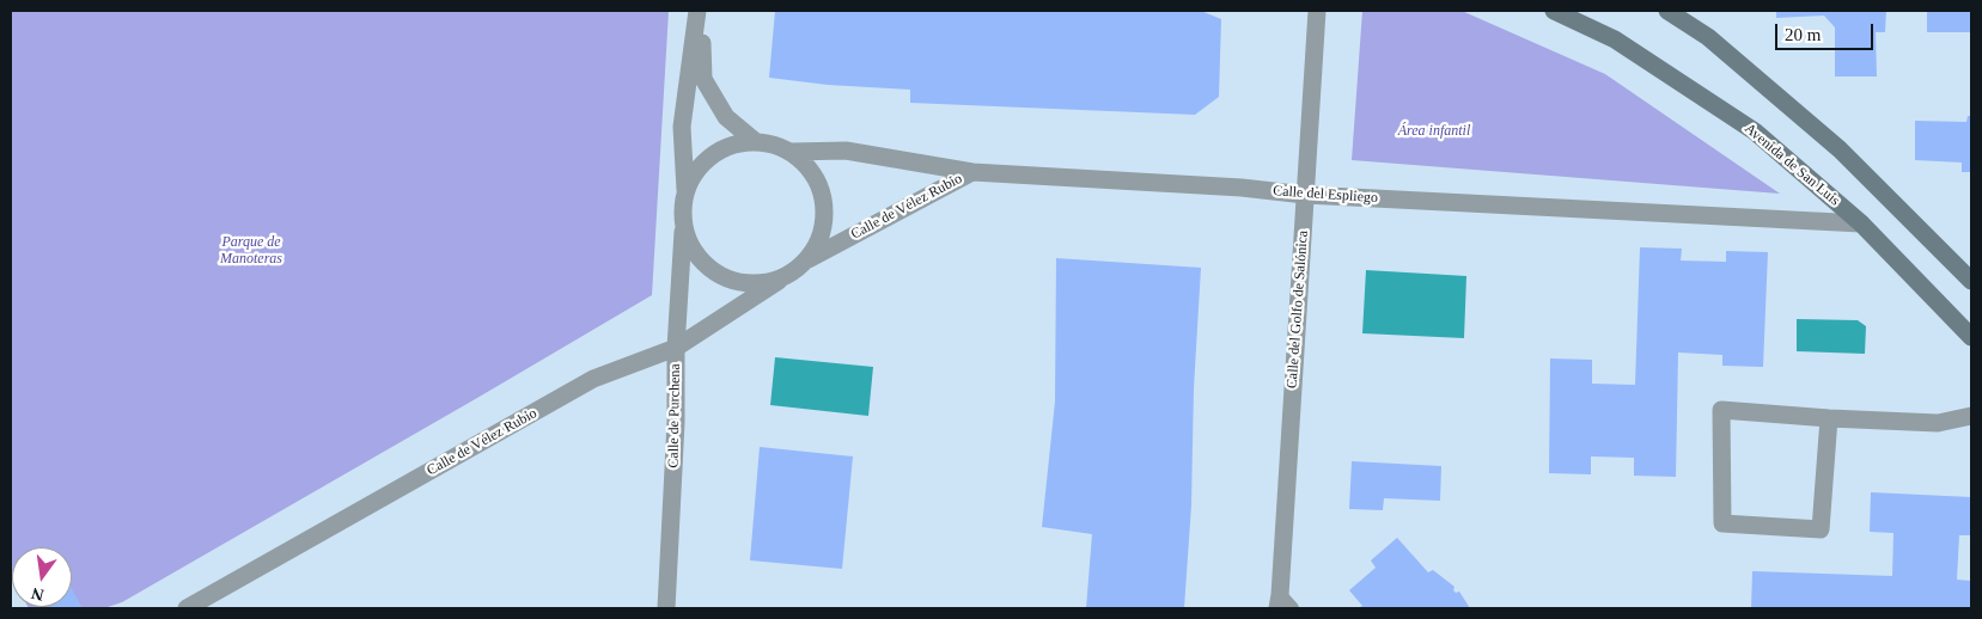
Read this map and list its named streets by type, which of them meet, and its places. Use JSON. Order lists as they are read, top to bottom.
{
  "streets": {
    "street": [
      "Avenida de San Luis",
      "Calle del Espliego",
      "Calle de Vélez Rubio",
      "Calle del Golfo de Salónica",
      "Calle de Purchena"
    ]
  },
  "crossings": [
    ["Avenida de San Luis", "Calle del Espliego"],
    ["Calle del Espliego", "Calle de Vélez Rubio"],
    ["Calle del Espliego", "Calle del Golfo de Salónica"],
    ["Calle del Espliego", "Calle de Purchena"],
    ["Calle de Vélez Rubio", "Calle de Purchena"]
  ],
  "parks": ["Área infantil", "Parque de Manoteras"],
  "scale_bar": "20 m",
  "north": "bottom"
}
